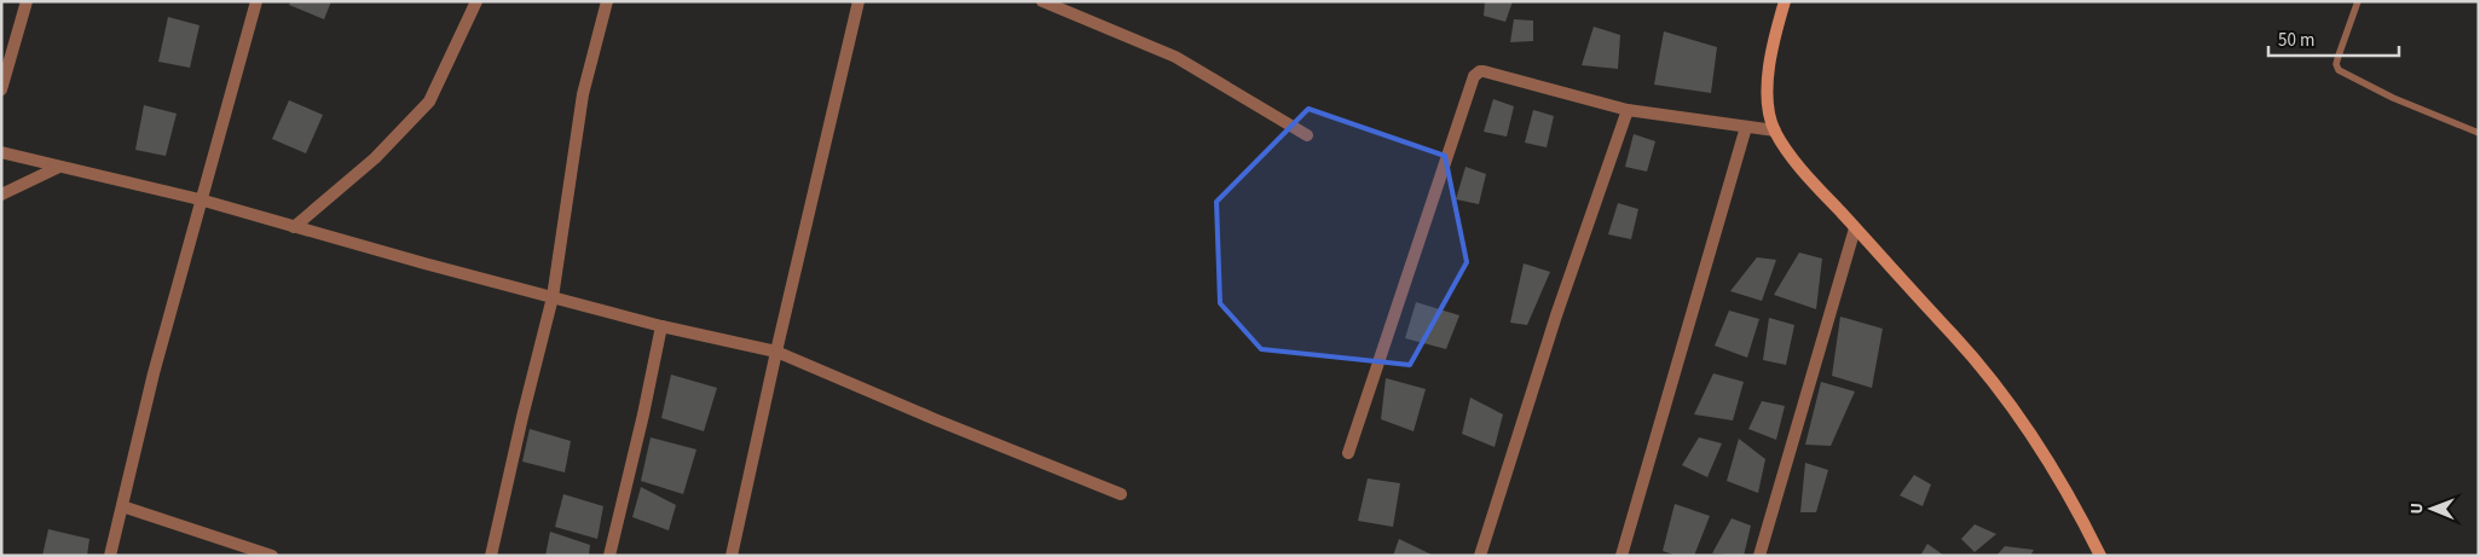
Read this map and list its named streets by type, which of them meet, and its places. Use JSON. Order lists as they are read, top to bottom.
{
  "scale_bar": "50 m",
  "north": "left"
}
